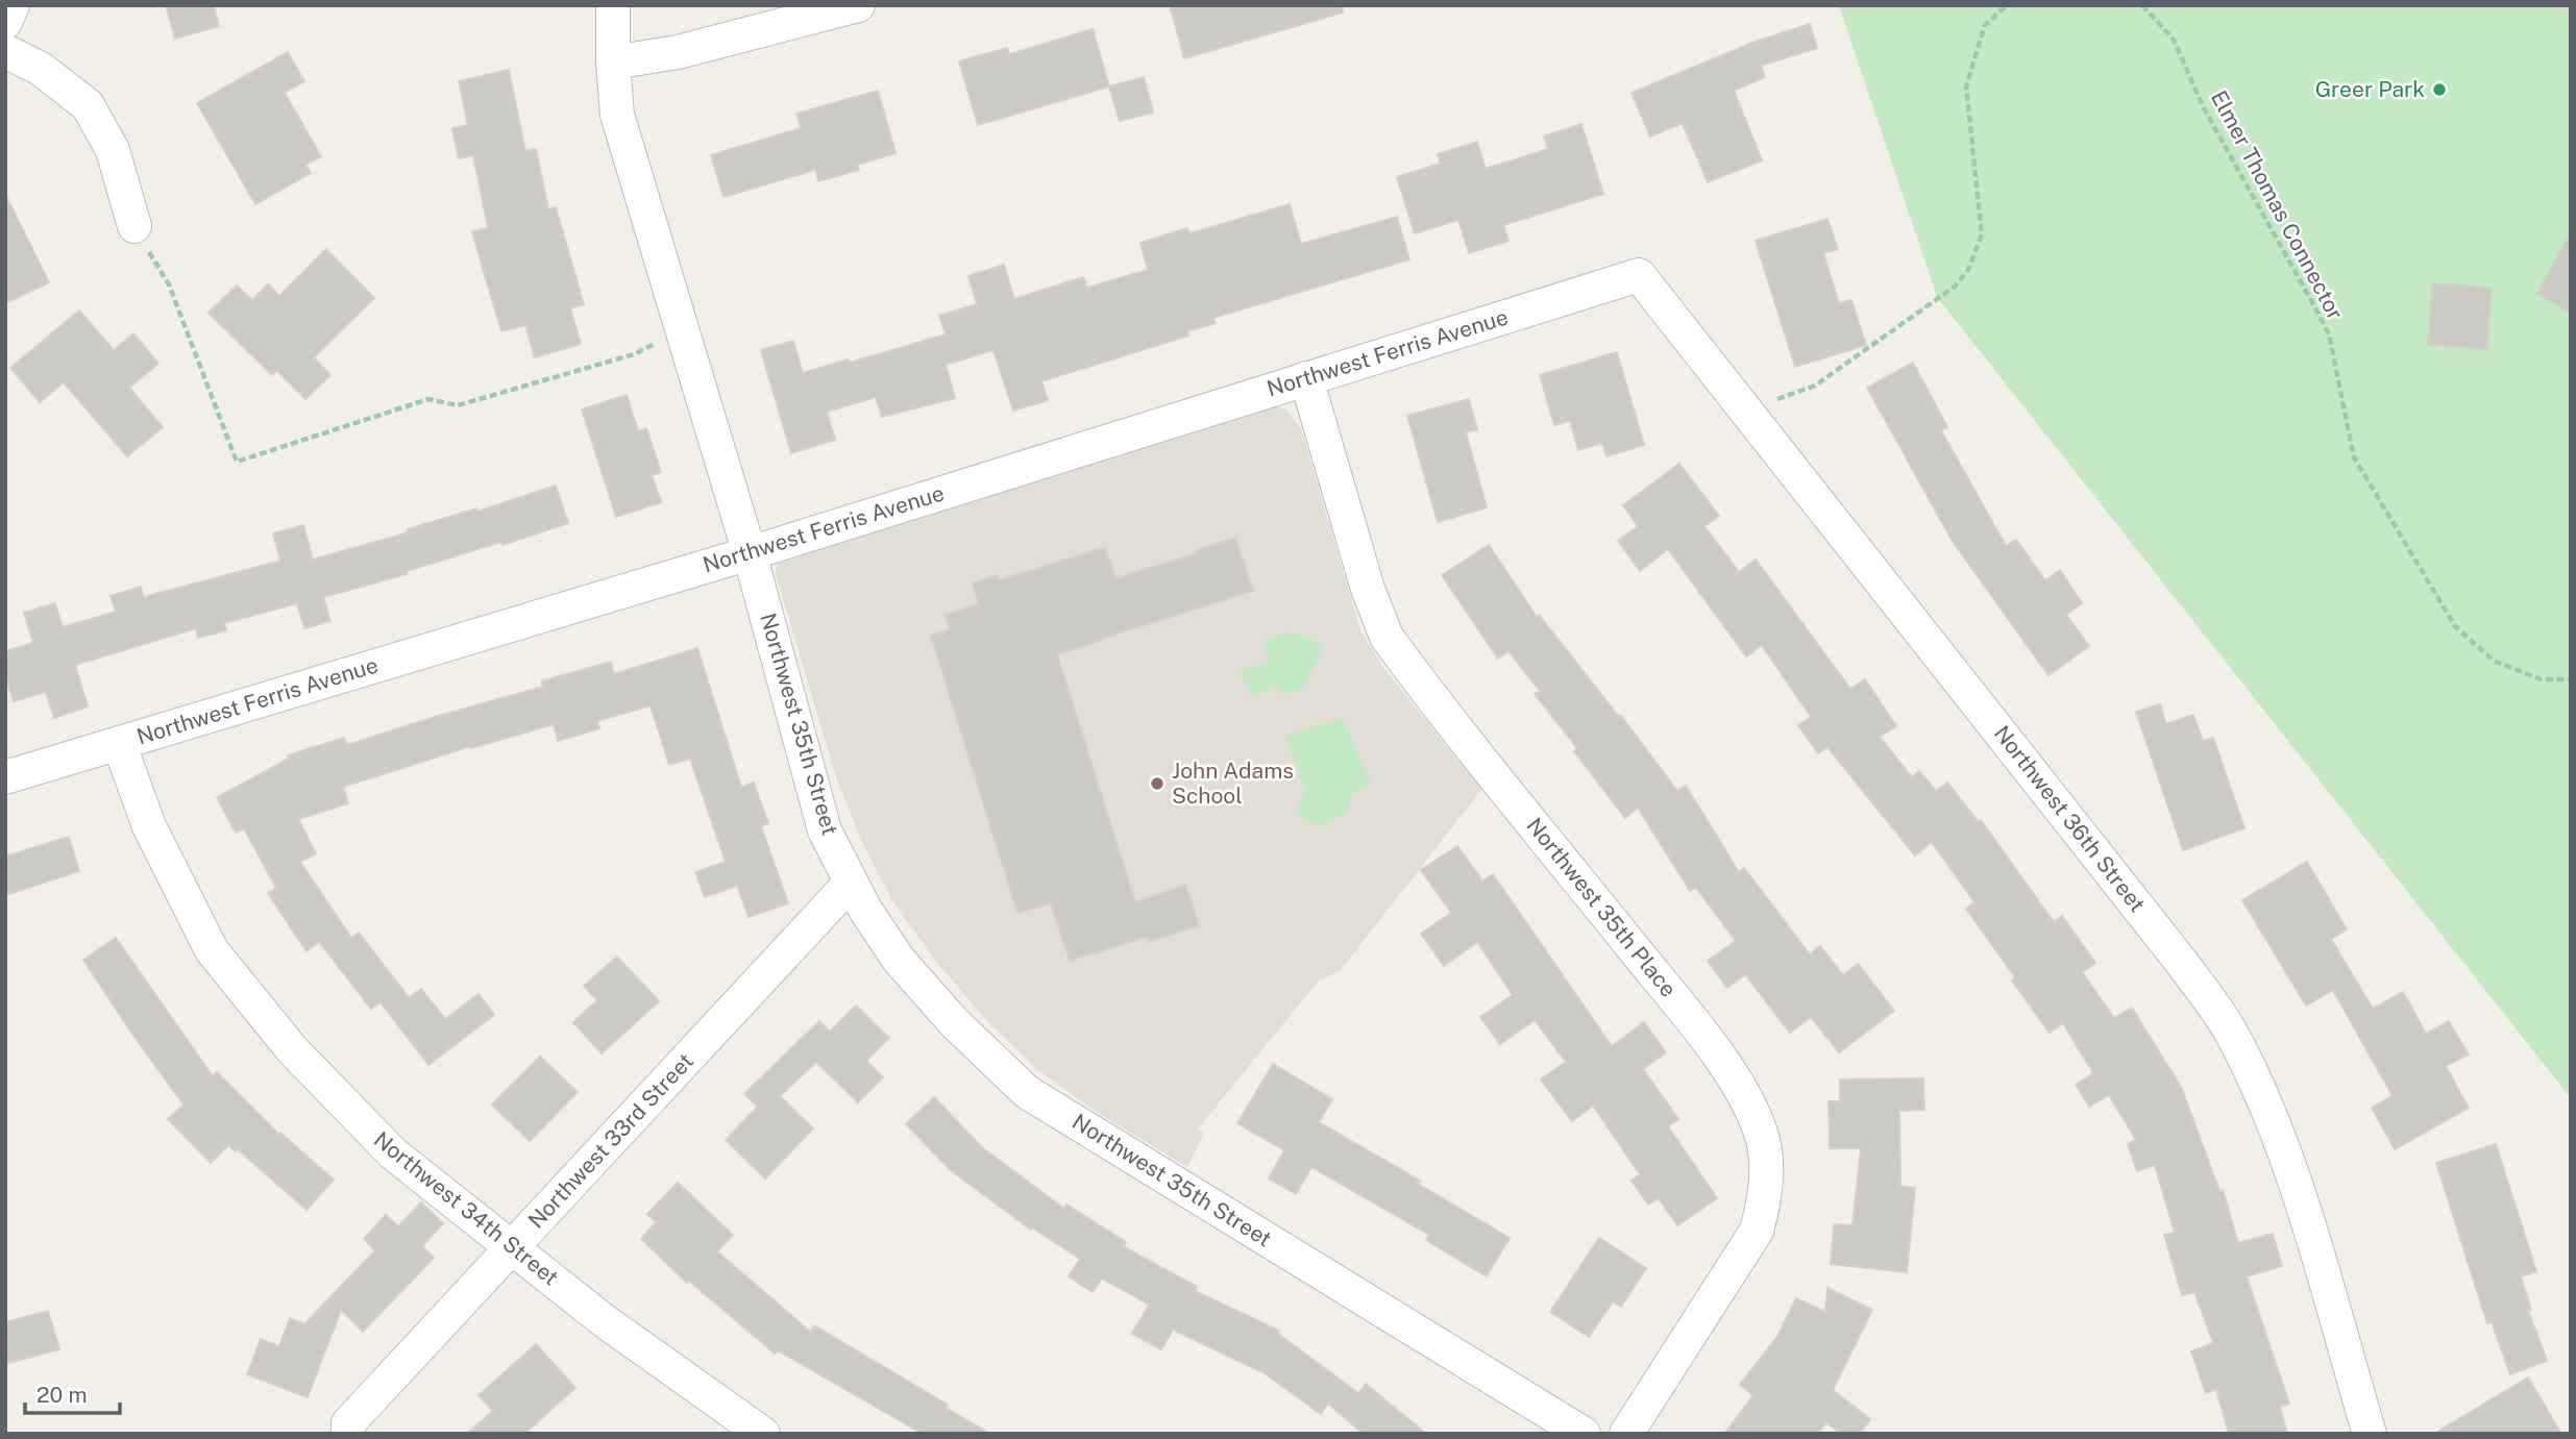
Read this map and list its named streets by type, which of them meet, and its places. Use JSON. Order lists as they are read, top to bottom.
{
  "streets": {
    "street": [
      "Northwest Ferris Avenue",
      "Northwest 35th Street",
      "Northwest 36th Street",
      "Northwest 35th Place",
      "Northwest 33rd Street",
      "Northwest 34th Street"
    ],
    "path": ["Elmer Thomas Connector"]
  },
  "crossings": [
    ["Northwest Ferris Avenue", "Northwest 35th Street"],
    ["Northwest Ferris Avenue", "Northwest 36th Street"],
    ["Northwest Ferris Avenue", "Northwest 35th Place"],
    ["Northwest Ferris Avenue", "Northwest 34th Street"],
    ["Northwest 35th Street", "Northwest 33rd Street"],
    ["Northwest 33rd Street", "Northwest 34th Street"]
  ],
  "places": ["Greer Park", "John Adams School"],
  "scale_bar": "20 m"
}
